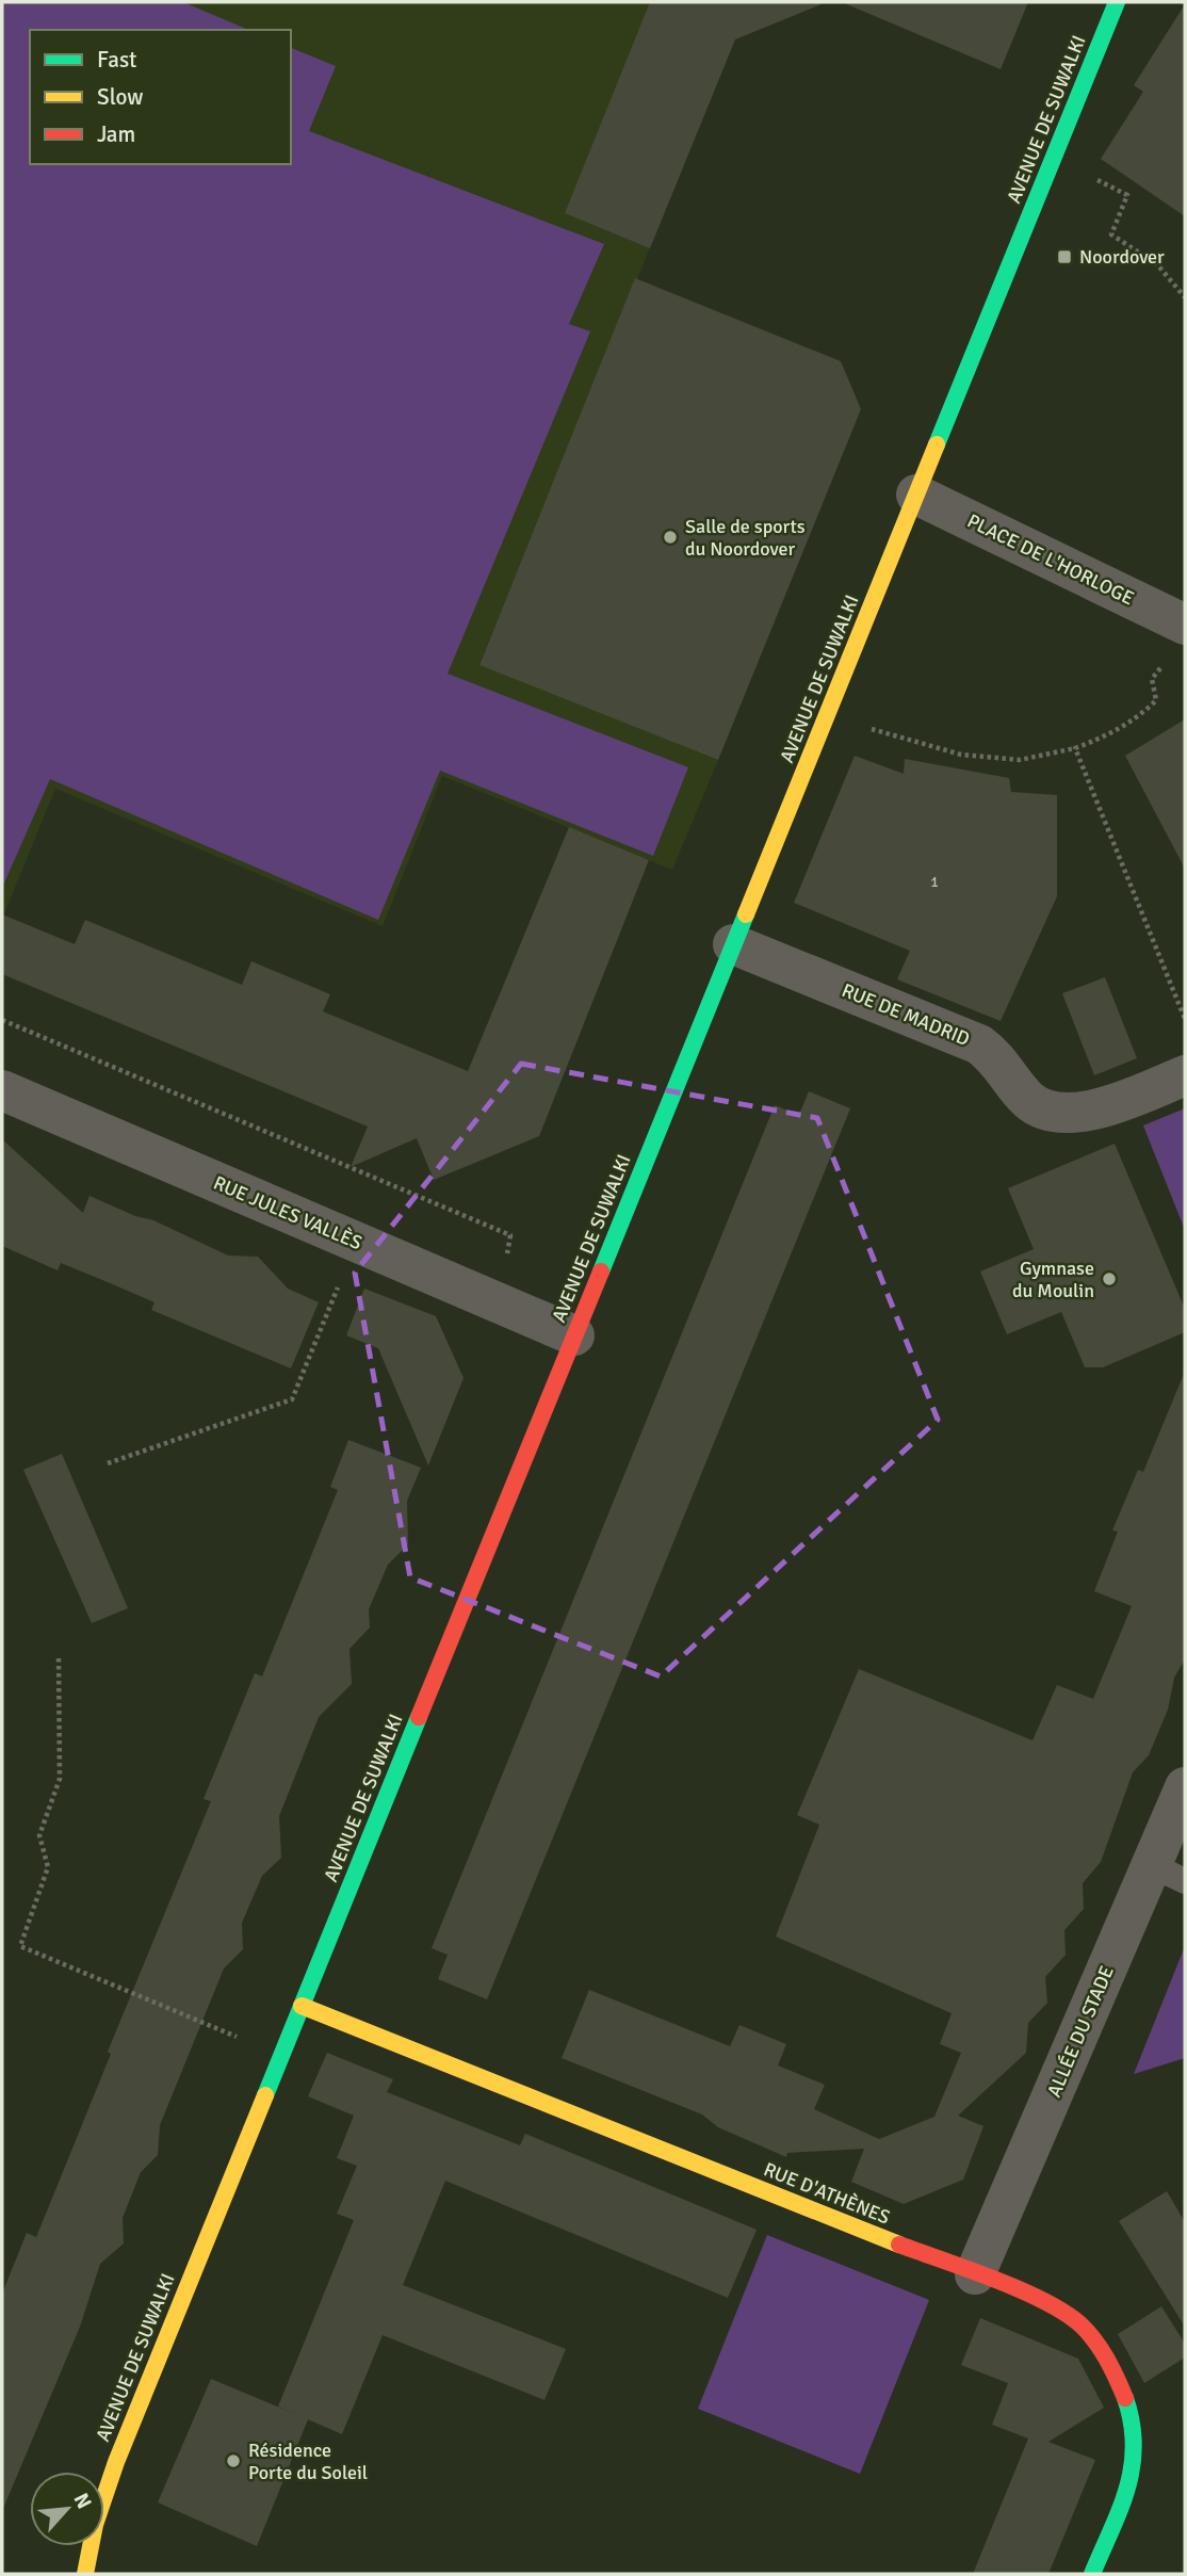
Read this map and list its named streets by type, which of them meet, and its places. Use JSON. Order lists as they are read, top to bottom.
{
  "streets": {
    "street": [
      "AVENUE DE SUWALKI",
      "PLACE DE L'HORLOGE",
      "RUE DE MADRID",
      "RUE JULES VALLÈS",
      "ALLÉE DU STADE",
      "RUE D'ATHÈNES"
    ]
  },
  "crossings": [
    ["AVENUE DE SUWALKI", "PLACE DE L'HORLOGE"],
    ["AVENUE DE SUWALKI", "RUE DE MADRID"],
    ["AVENUE DE SUWALKI", "RUE JULES VALLÈS"],
    ["AVENUE DE SUWALKI", "RUE D'ATHÈNES"],
    ["ALLÉE DU STADE", "RUE D'ATHÈNES"]
  ],
  "places": {
    "transit": ["Noordover"],
    "other": ["Salle de sports du Noordover", "Gymnase du Moulin", "Résidence Porte du Soleil"]
  },
  "house_numbers": ["1"],
  "legend": ["Fast", "Slow", "Jam"],
  "north": "top right"
}
